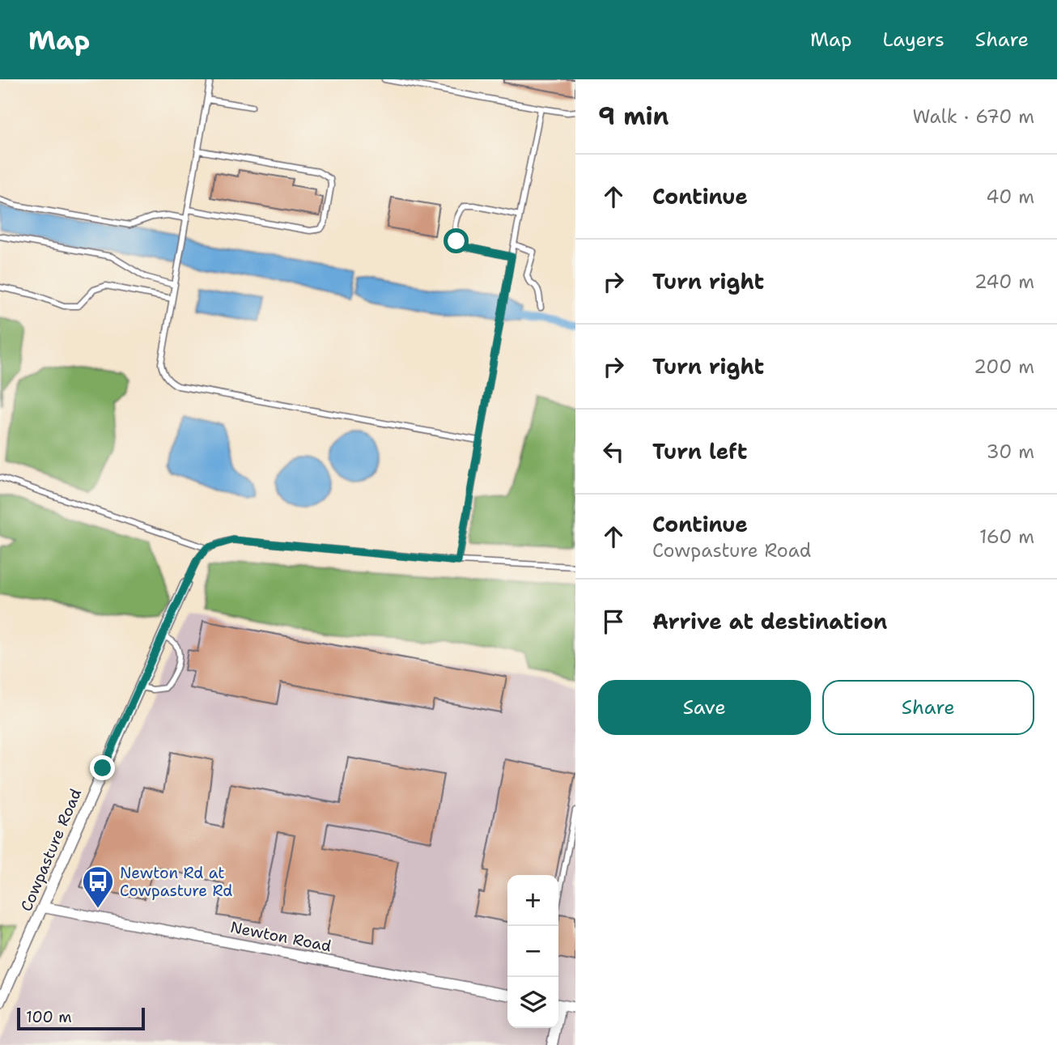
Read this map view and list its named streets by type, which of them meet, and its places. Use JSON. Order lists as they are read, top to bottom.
{
  "streets": {
    "street": ["Cowpasture Road", "Newton Road"]
  },
  "crossings": [
    ["Cowpasture Road", "Newton Road"]
  ],
  "places": {
    "bus stop": ["Newton Rd at Cowpasture Rd"]
  },
  "scale_bar": "100 m",
  "page": {
    "header": "Map",
    "nav": ["Map", "Layers", "Share"],
    "heading": ["9 min", "Walk · 670 m"],
    "list": [
      ["Continue", "40 m"],
      ["Turn right", "240 m"],
      ["Turn right", "200 m"],
      ["Turn left", "30 m"],
      ["Continue", "Cowpasture Road", "160 m"],
      "Arrive at destination"
    ],
    "buttons": ["Save", "Share"],
    "map_buttons": ["+", "−"],
    "scale": "100 m"
  }
}
